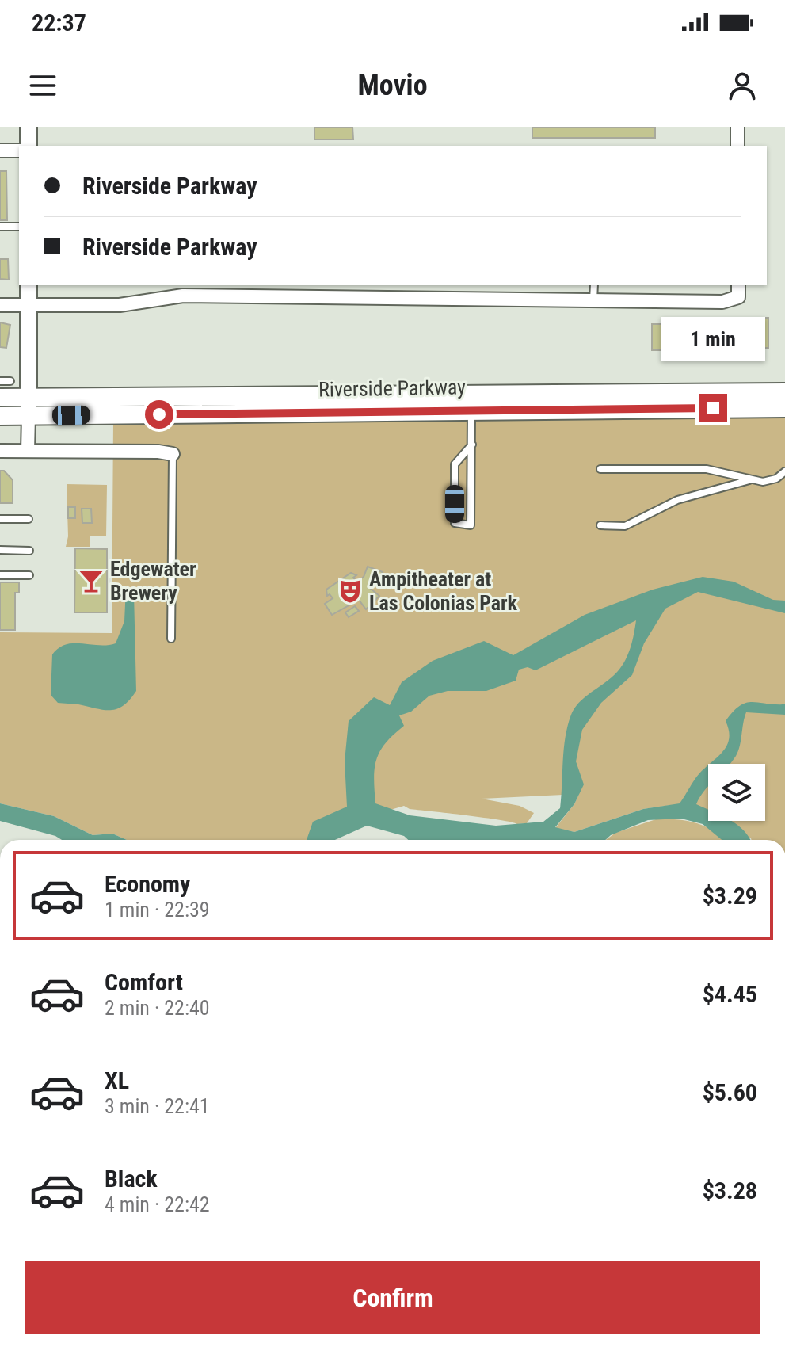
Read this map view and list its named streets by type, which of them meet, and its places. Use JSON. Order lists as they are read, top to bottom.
{
  "streets": {
    "main road": ["Riverside Parkway"]
  },
  "places": {
    "bar": ["Edgewater Brewery"],
    "theatre": ["Ampitheater at Las Colonias Park"]
  },
  "page": {
    "status": "22:37",
    "header": "Movio",
    "banner": ["Riverside Parkway", "Riverside Parkway"],
    "bubble": "1 min",
    "list": [
      {
        "name": "Economy",
        "note": "1 min · 22:39",
        "value": "$3.29"
      },
      {
        "name": "Comfort",
        "note": "2 min · 22:40",
        "value": "$4.45"
      },
      {
        "name": "XL",
        "note": "3 min · 22:41",
        "value": "$5.60"
      },
      {
        "name": "Black",
        "note": "4 min · 22:42",
        "value": "$3.28"
      }
    ],
    "buttons": "Confirm"
  }
}
